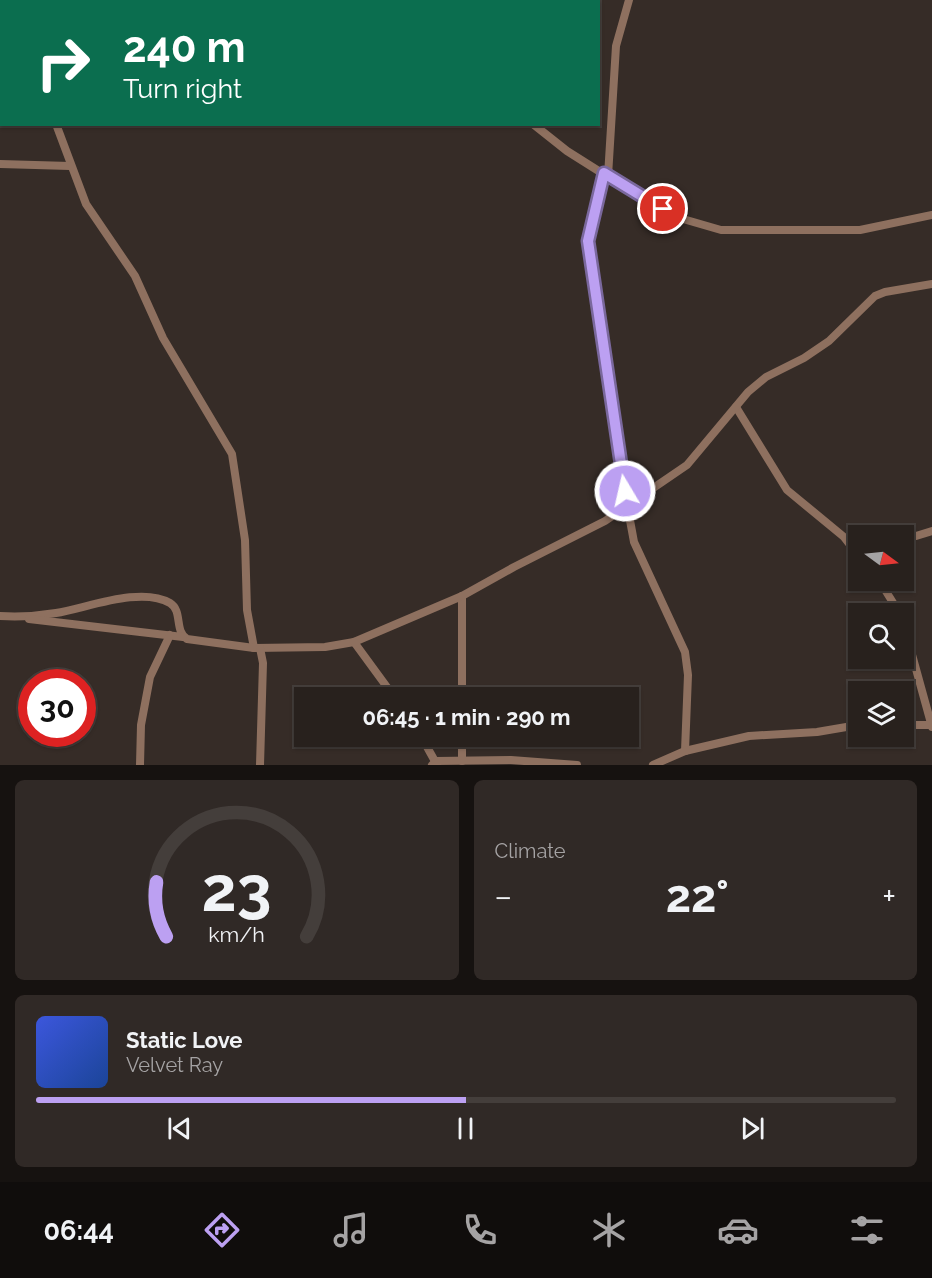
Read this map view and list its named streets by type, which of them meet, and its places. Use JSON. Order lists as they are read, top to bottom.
{
  "north": "right",
  "page": {
    "turn": ["240 m", "Turn right"],
    "limit": "30",
    "trip": "06:45 · 1 min · 290 m",
    "tile": "Climate",
    "heat": ["−", "22°", "+"],
    "song": ["Static Love", "Velvet Ray"],
    "tabs": "06:44",
    "gauge": ["23", "km/h"]
  }
}
